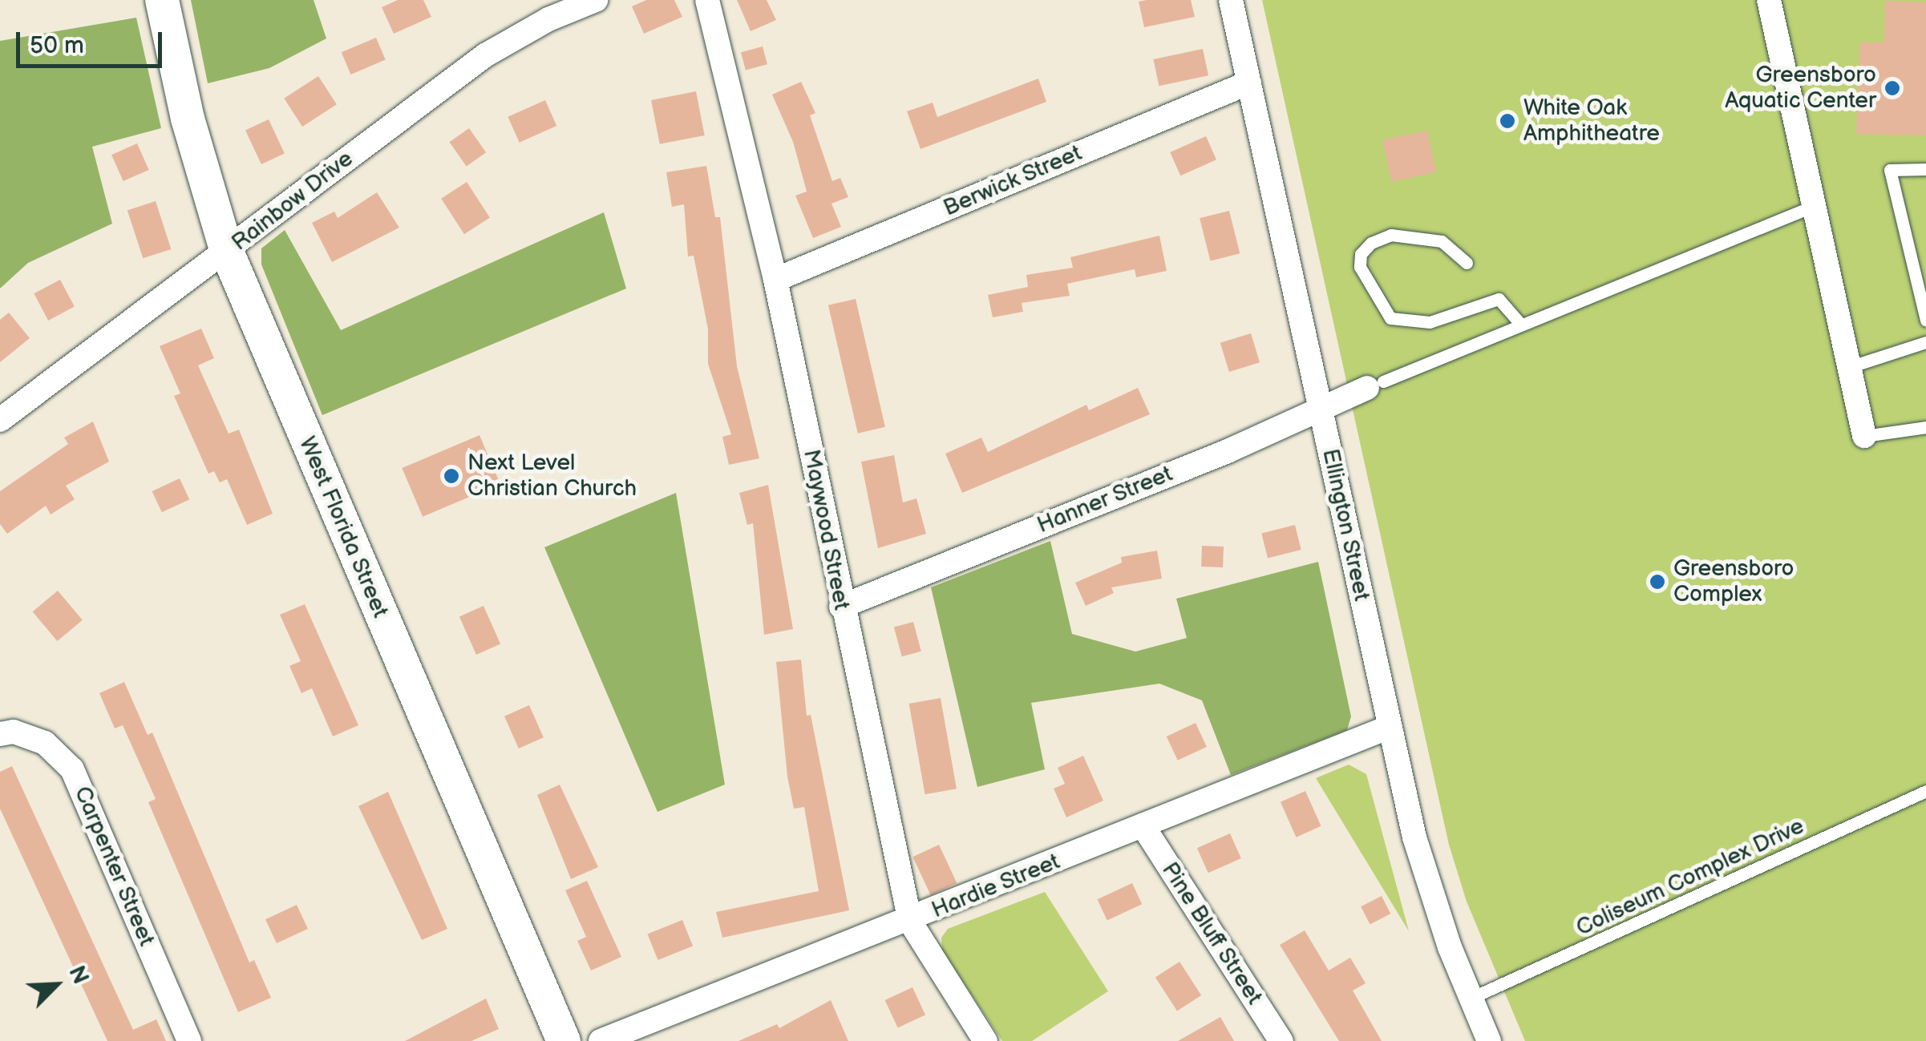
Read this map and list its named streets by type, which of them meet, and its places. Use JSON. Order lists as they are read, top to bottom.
{
  "streets": {
    "main road": ["West Florida Street"],
    "street": [
      "Berwick Street",
      "Rainbow Drive",
      "Hanner Street",
      "Ellington Street",
      "Maywood Street",
      "Carpenter Street",
      "Hardie Street",
      "Pine Bluff Street"
    ],
    "lane": ["Coliseum Complex Drive"]
  },
  "crossings": [
    ["Berwick Street", "Ellington Street"],
    ["Berwick Street", "Maywood Street"],
    ["Rainbow Drive", "West Florida Street"],
    ["Hanner Street", "Ellington Street"],
    ["Hanner Street", "Maywood Street"],
    ["Ellington Street", "Coliseum Complex Drive"],
    ["Ellington Street", "Hardie Street"],
    ["Maywood Street", "Hardie Street"],
    ["Hardie Street", "Pine Bluff Street"]
  ],
  "places": [
    "Greensboro Aquatic Center",
    "White Oak Amphitheatre",
    "Next Level Christian Church",
    "Greensboro Complex"
  ],
  "scale_bar": "50 m",
  "north": "top right"
}
